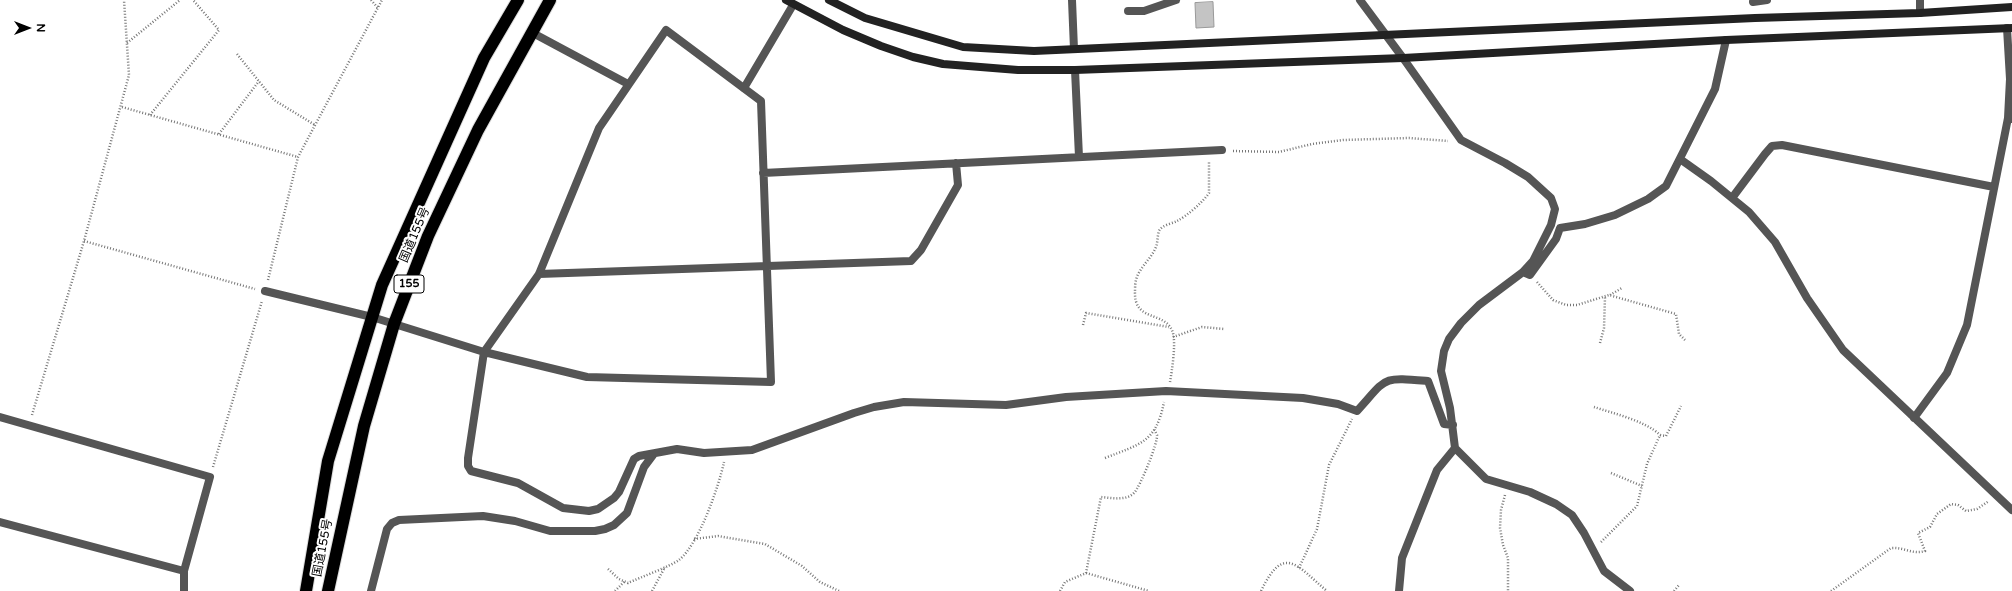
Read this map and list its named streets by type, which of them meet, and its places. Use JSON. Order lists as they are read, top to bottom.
{
  "streets": {
    "highway": ["国道155号", "155"]
  },
  "north": "right"
}
